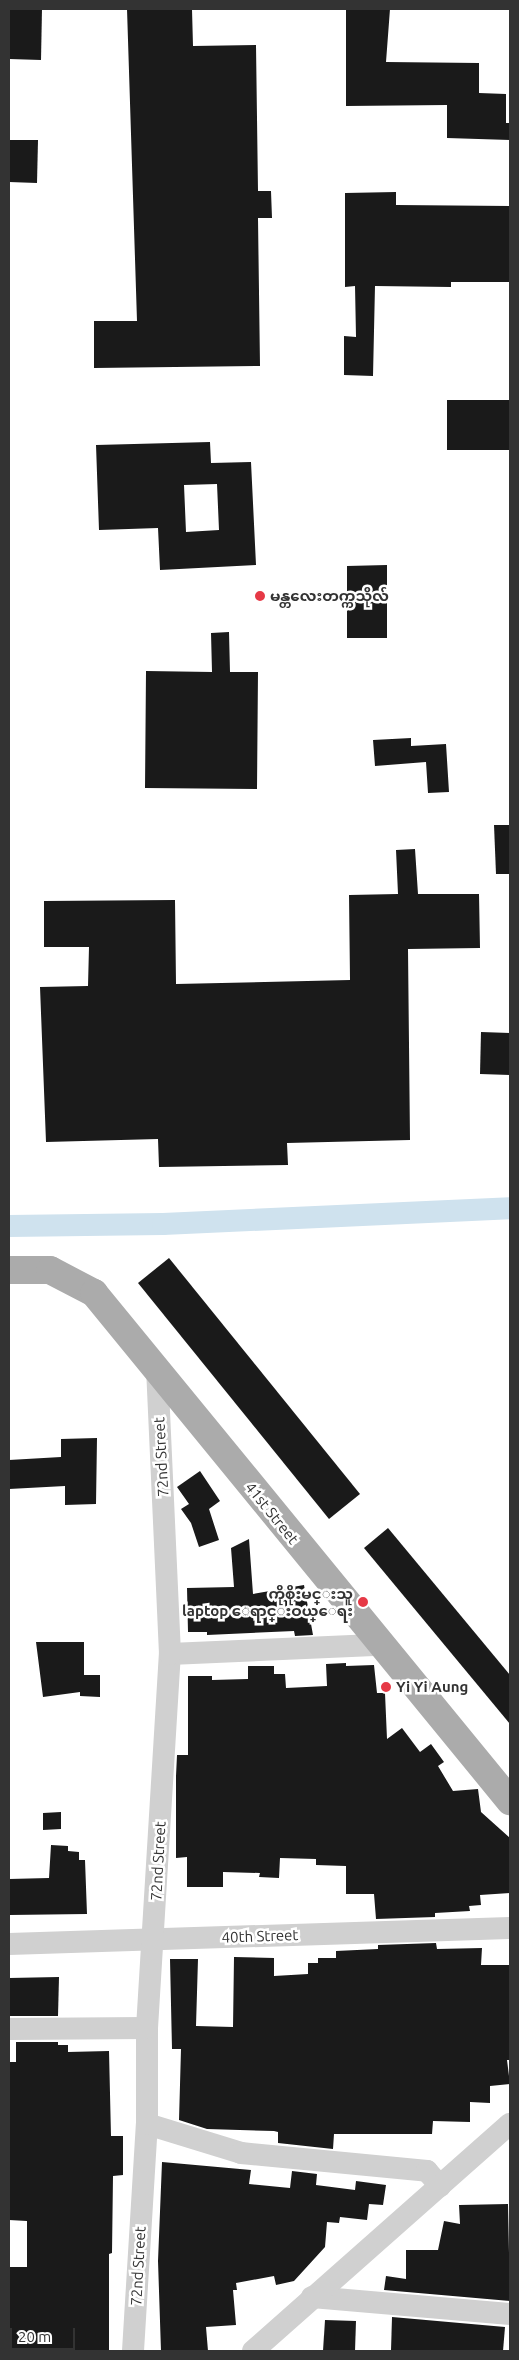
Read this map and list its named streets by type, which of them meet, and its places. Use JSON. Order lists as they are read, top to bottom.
{
  "streets": {
    "main road": ["41st Street"],
    "street": ["72nd Street", "40th Street"]
  },
  "crossings": [
    ["72nd Street", "41st Street"],
    ["72nd Street", "40th Street"]
  ],
  "places": ["မန္တလေးတက္ကသိုလ်", "ကိုစိုးမင္းသူ laptop ေရာင္းဝယ္ေရး", "Yi Yi Aung"],
  "scale_bar": "20 m"
}
